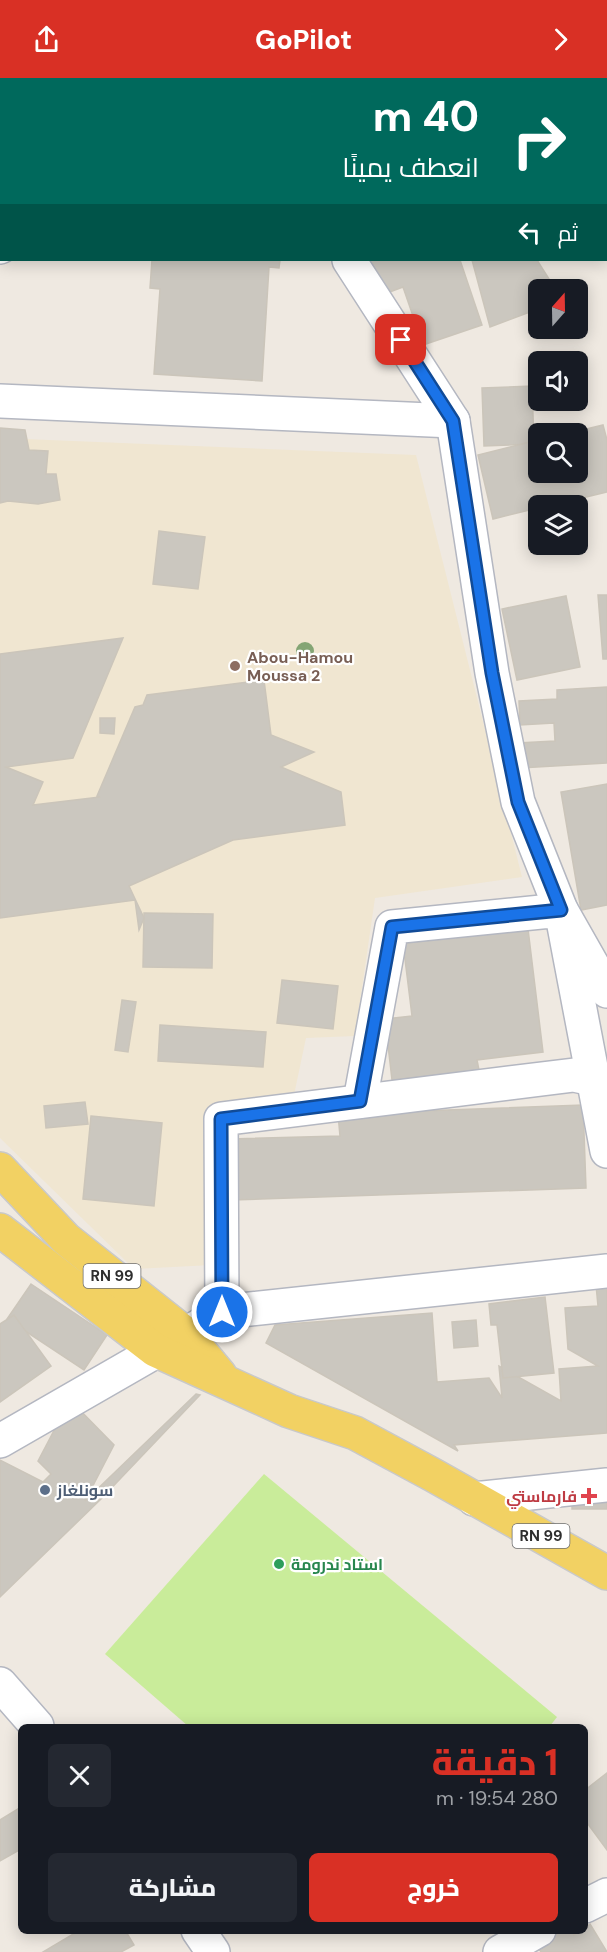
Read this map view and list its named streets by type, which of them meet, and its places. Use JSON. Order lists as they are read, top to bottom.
{
  "streets": {
    "main road": ["RN 99"]
  },
  "places": {
    "other": ["Abou-Hamou Moussa 2", "سونلغاز", "استاد ندرومة"],
    "health": ["فارماستي"]
  },
  "north": "top",
  "page": {
    "header": "GoPilot",
    "turn": ["40 m", "انعطف يمينًا"],
    "then": "ثم",
    "heading": ["1 دقيقة", "280 m · 19:54"],
    "buttons": ["خروج", "مشاركة"]
  }
}
